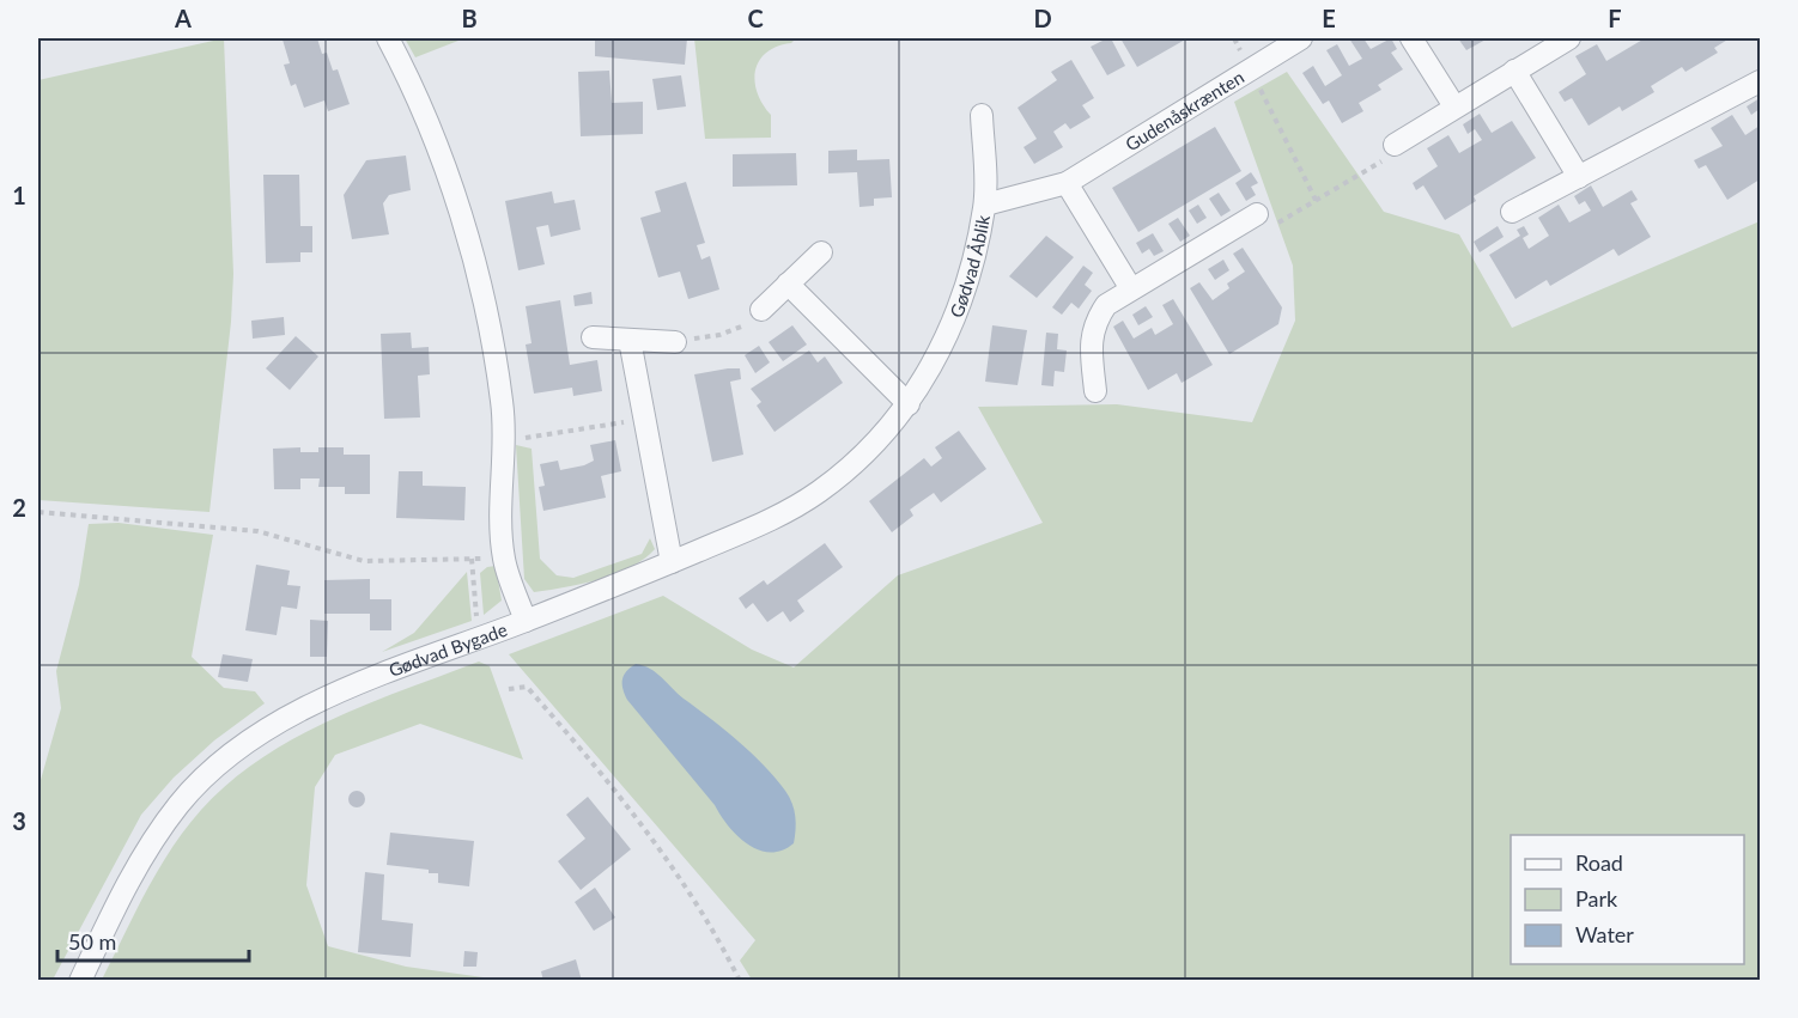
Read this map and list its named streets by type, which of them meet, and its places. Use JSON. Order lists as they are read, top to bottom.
{
  "streets": {
    "street": ["Gudenåskrænten", "Gødvad Åblik", "Gødvad Bygade"]
  },
  "crossings": [
    ["Gudenåskrænten", "Gødvad Åblik"],
    ["Gødvad Åblik", "Gødvad Bygade"]
  ],
  "legend": ["Road", "Park", "Water"],
  "scale_bar": "50 m",
  "grid": {
    "columns": [
      "A",
      "B",
      "C",
      "D",
      "E",
      "F"
    ],
    "rows": ["1", "2", "3"]
  }
}
